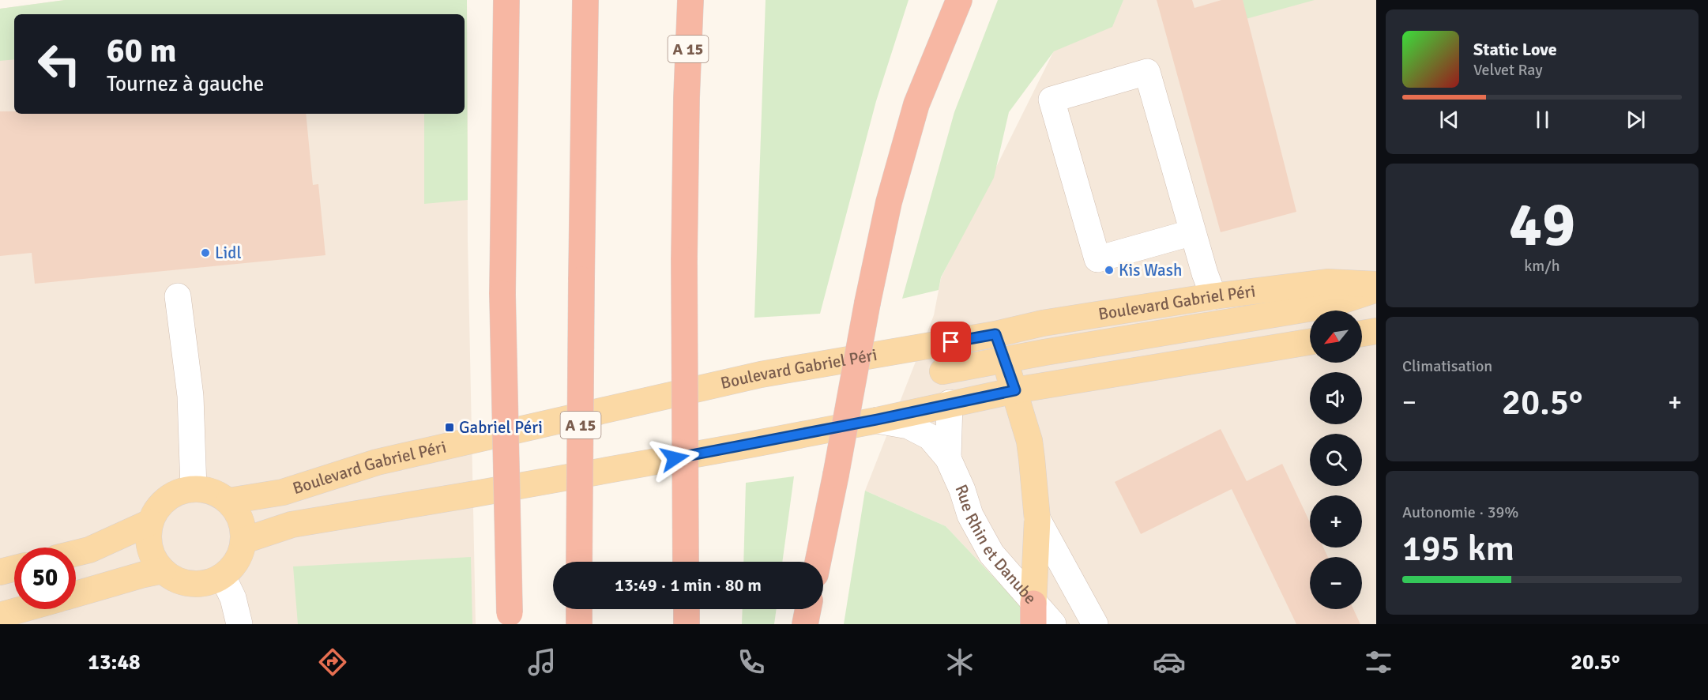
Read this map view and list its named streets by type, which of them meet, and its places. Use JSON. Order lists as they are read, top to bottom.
{
  "streets": {
    "highway": ["A 15"],
    "main road": ["Boulevard Gabriel Péri"],
    "street": ["Rue Rhin et Danube"]
  },
  "crossings": [
    ["Boulevard Gabriel Péri", "Rue Rhin et Danube"]
  ],
  "places": {
    "other": ["Lidl", "Kis Wash"],
    "transit": ["Gabriel Péri"]
  },
  "north": "bottom left",
  "page": {
    "turn": ["60 m", "Tournez à gauche"],
    "song": ["Static Love", "Velvet Ray"],
    "tile": [
      ["49", "km/h"],
      "Climatisation",
      ["Autonomie · 39%", "195 km"]
    ],
    "map_buttons": ["+", "−"],
    "heat": ["−", "20.5°", "+"],
    "limit": "50",
    "trip": "13:49 · 1 min · 80 m",
    "tabs": ["13:48", "20.5°"]
  }
}
